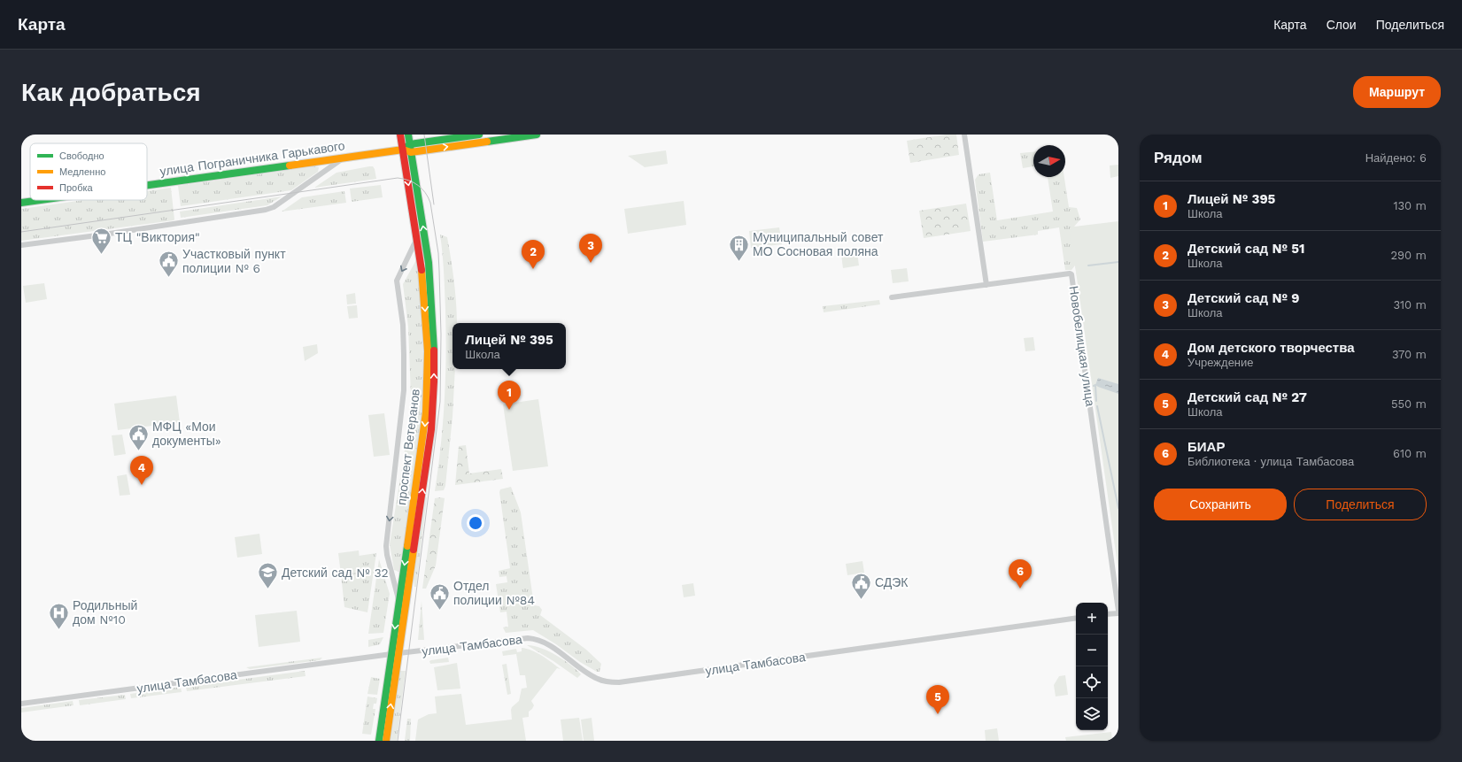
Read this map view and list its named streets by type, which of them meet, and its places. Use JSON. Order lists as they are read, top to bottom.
{
  "streets": {
    "main road": ["улица Пограничника Гарькавого", "проспект Ветеранов"],
    "street": ["Новобелицкая улица", "улица Тамбасова"]
  },
  "crossings": [
    ["улица Пограничника Гарькавого", "проспект Ветеранов"],
    ["проспект Ветеранов", "улица Тамбасова"]
  ],
  "places": {
    "supermarket": ["ТЦ \"Виктория\""],
    "building": ["Муниципальный совет МО Сосновая поляна"],
    "public building": [
      "Участковый пункт полиции № 6",
      "МФЦ «Мои документы»",
      "СДЭК",
      "Отдел полиции №84"
    ],
    "school or university": ["Детский сад № 32"],
    "hospital": ["Родильный дом №10"]
  },
  "legend": ["Свободно", "Медленно", "Пробка"],
  "north": "right",
  "page": {
    "header": "Карта",
    "nav": ["Карта", "Слои", "Поделиться"],
    "buttons": [
      "Маршрут",
      ["Сохранить", "Поделиться"]
    ],
    "title": "Как добраться",
    "heading": ["Рядом", "Найдено: 6"],
    "list": [
      {
        "mark": "1",
        "name": "Лицей № 395",
        "note": "Школа",
        "value": "130 m"
      },
      {
        "mark": "2",
        "name": "Детский сад № 51",
        "note": "Школа",
        "value": "290 m"
      },
      {
        "mark": "3",
        "name": "Детский сад № 9",
        "note": "Школа",
        "value": "310 m"
      },
      {
        "mark": "4",
        "name": "Дом детского творчества",
        "note": "Учреждение",
        "value": "370 m"
      },
      {
        "mark": "5",
        "name": "Детский сад № 27",
        "note": "Школа",
        "value": "550 m"
      },
      {
        "mark": "6",
        "name": "БИАР",
        "note": "Библиотека · улица Тамбасова",
        "value": "610 m"
      }
    ],
    "pins": [
      "3",
      "2",
      "1",
      "4",
      "6",
      "5"
    ],
    "popup": ["Лицей № 395", "Школа"],
    "map_buttons": ["+", "−"]
  }
}
